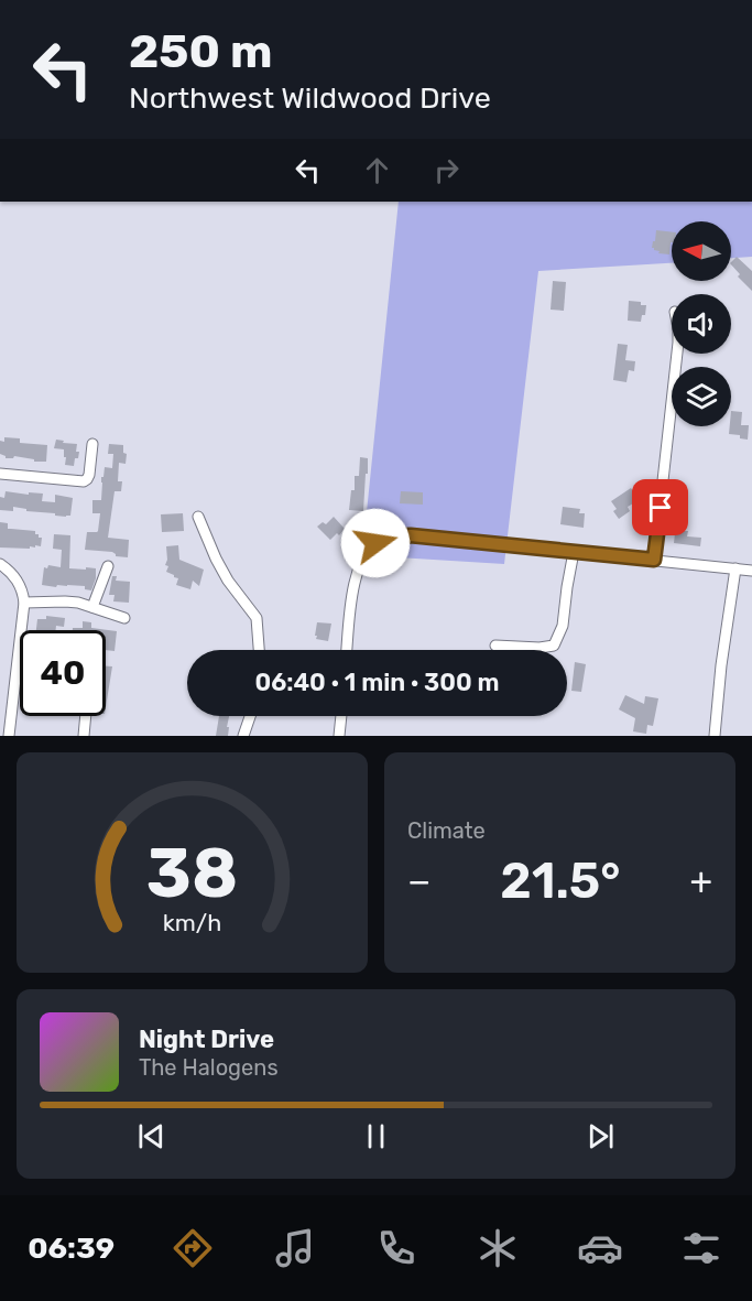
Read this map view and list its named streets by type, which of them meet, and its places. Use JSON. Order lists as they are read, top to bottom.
{
  "north": "left",
  "page": {
    "turn": ["250 m", "Northwest Wildwood Drive"],
    "limit": "40",
    "trip": "06:40 · 1 min · 300 m",
    "tile": "Climate",
    "heat": ["−", "21.5°", "+"],
    "song": ["Night Drive", "The Halogens"],
    "tabs": "06:39",
    "gauge": ["38", "km/h"]
  }
}
